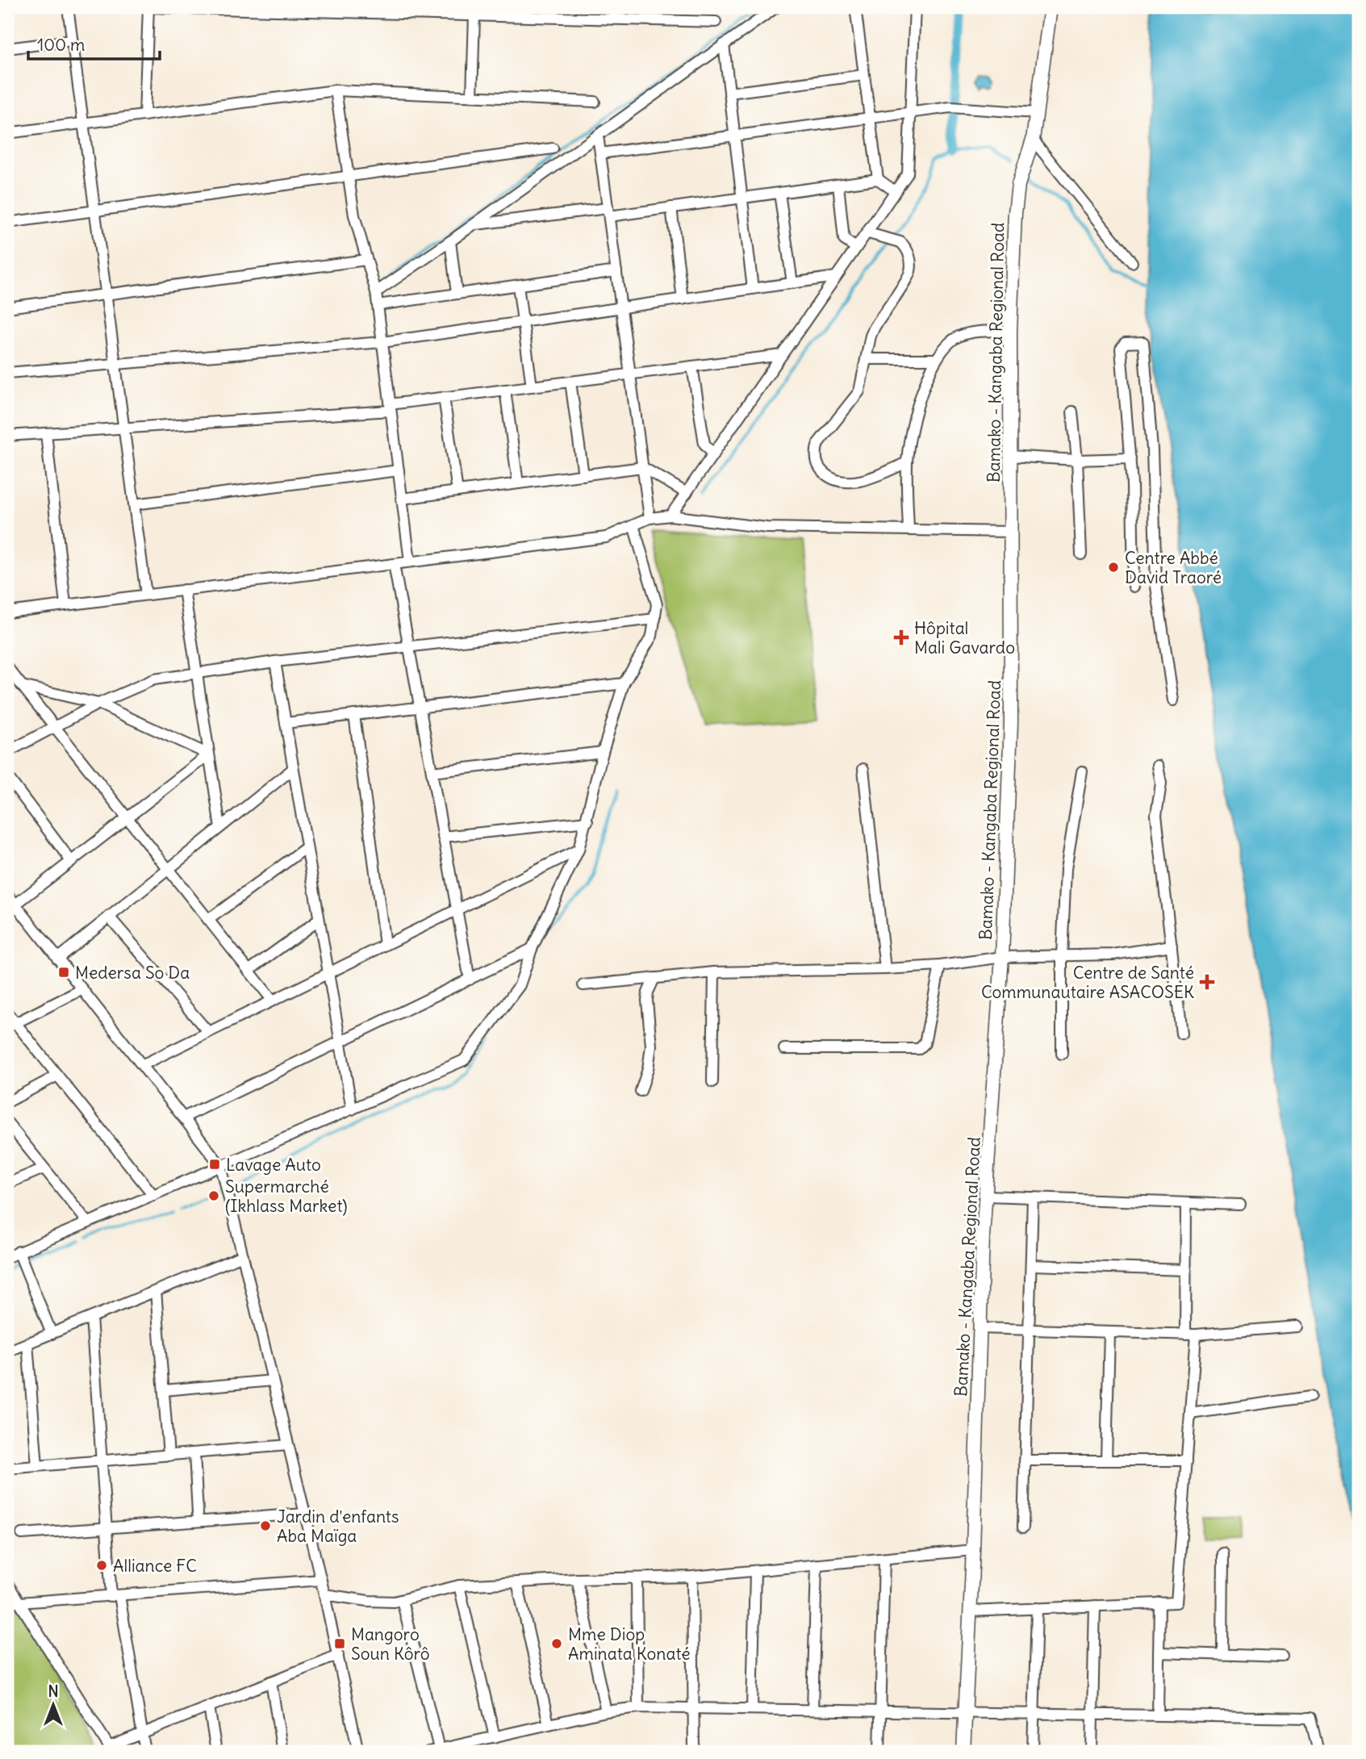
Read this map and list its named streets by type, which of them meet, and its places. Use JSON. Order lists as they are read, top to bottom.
{
  "streets": {
    "street": ["Bamako - Kangaba Regional Road"]
  },
  "places": {
    "other": [
      "Centre Abbé David Traoré",
      "Supermarché (Ikhlass Market)",
      "Jardin d'enfants Aba Maïga",
      "Alliance FC",
      "Mme Diop Aminata Konaté"
    ],
    "health": ["Hôpital Mali Gavardo", "Centre de Santé Communautaire ASACOSEK"],
    "transit": ["Medersa So Da", "Lavage Auto", "Mangoro Soun Kôrô"]
  },
  "scale_bar": "100 m",
  "north": "top"
}
